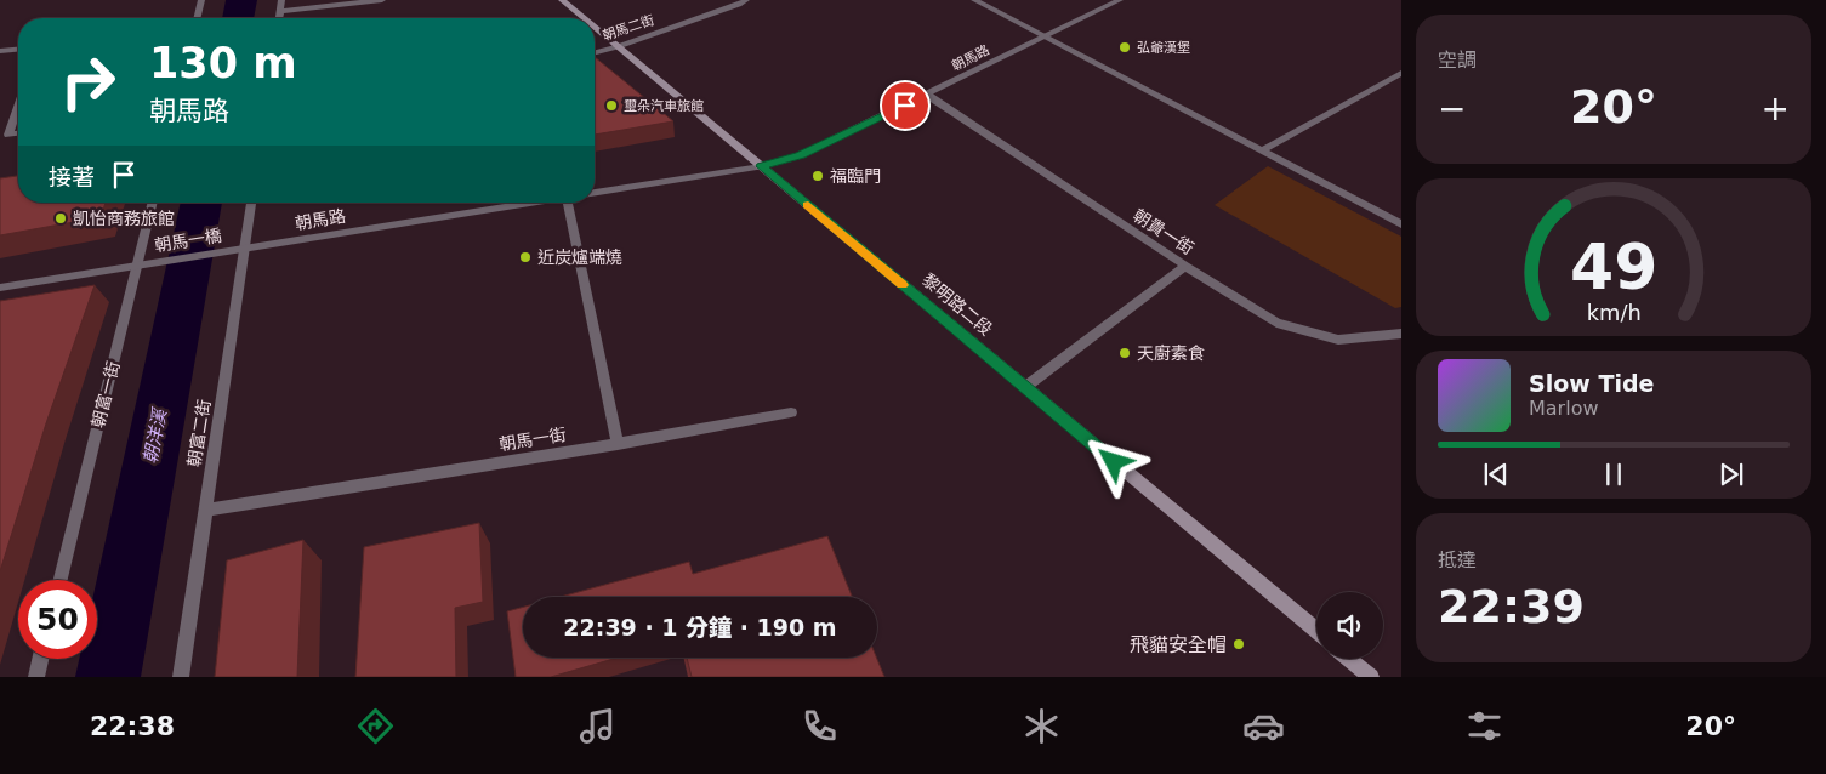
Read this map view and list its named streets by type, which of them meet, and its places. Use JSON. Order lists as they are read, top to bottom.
{
  "streets": {
    "main road": ["黎明路二段"],
    "street": [
      "朝馬二街",
      "朝馬路",
      "朝貴一街",
      "朝馬一橋",
      "朝富一街",
      "朝富二街",
      "朝馬一街"
    ]
  },
  "crossings": [
    ["朝馬二街", "黎明路二段"],
    ["朝馬路", "朝貴一街"],
    ["朝馬路", "朝馬一橋"],
    ["朝馬路", "黎明路二段"],
    ["朝馬路", "朝富二街"],
    ["朝馬一橋", "朝富一街"],
    ["朝馬一橋", "朝富二街"],
    ["朝富二街", "朝馬一街"]
  ],
  "water": ["朝洋溪"],
  "places": [
    "弘爺漢堡",
    "璽朵汽車旅館",
    "福臨門",
    "凱怡商務旅館",
    "近炭爐端燒",
    "天廚素食",
    "飛貓安全帽"
  ],
  "page": {
    "tile": [
      "空調",
      ["抵達", "22:39"]
    ],
    "turn": ["130 m", "朝馬路"],
    "heat": ["−", "20°", "+"],
    "then": "接著",
    "song": ["Slow Tide", "Marlow"],
    "limit": "50",
    "trip": "22:39 · 1 分鐘 · 190 m",
    "tabs": ["22:38", "20°"],
    "gauge": ["49", "km/h"]
  }
}
